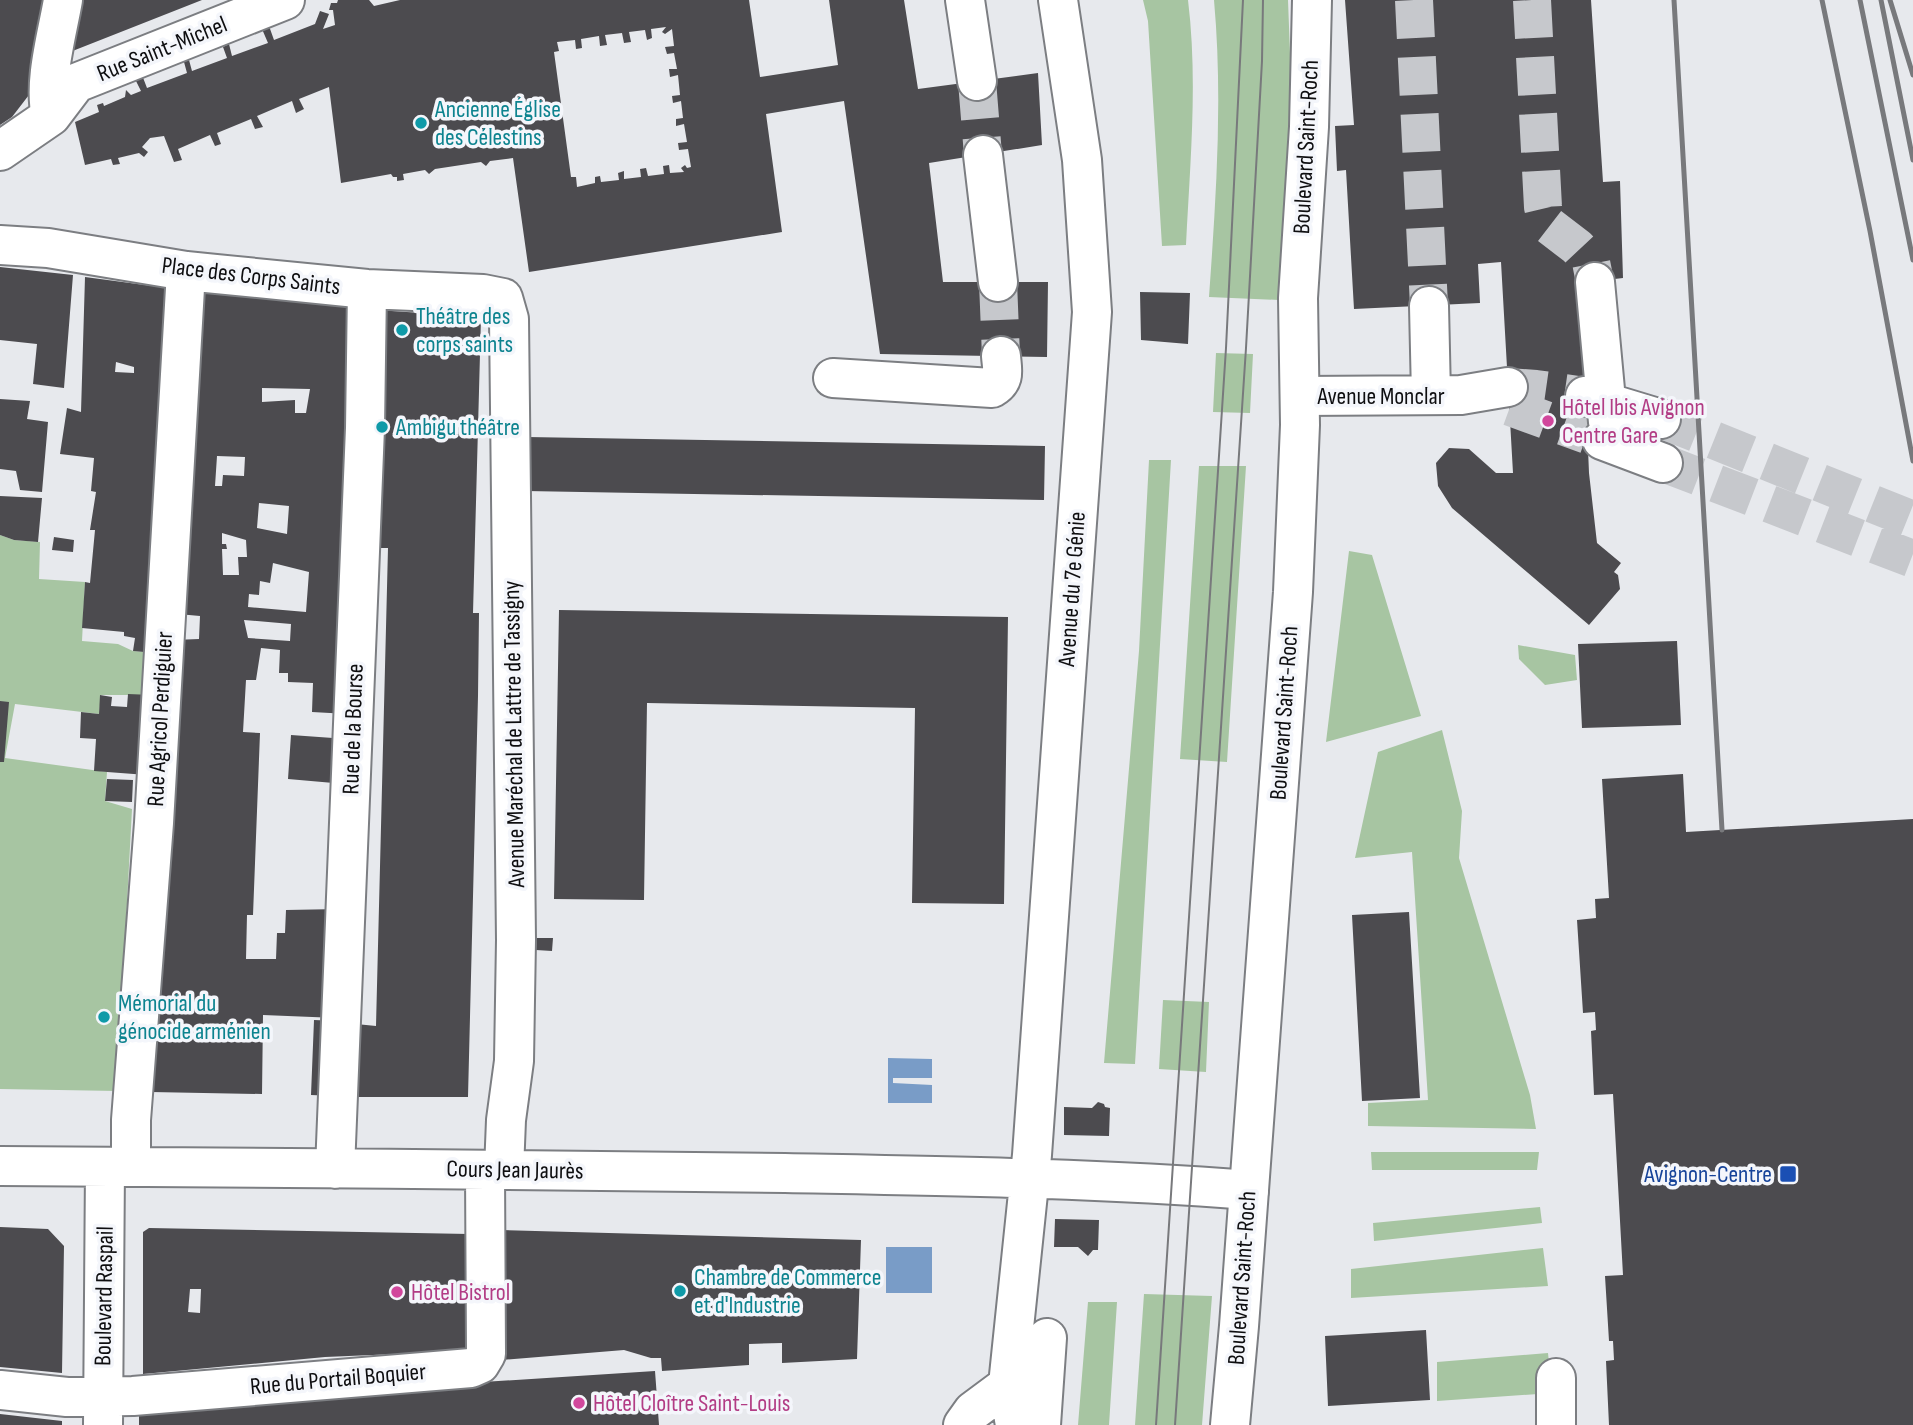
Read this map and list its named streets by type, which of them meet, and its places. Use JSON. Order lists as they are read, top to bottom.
{
  "streets": {
    "street": [
      "Rue Saint-Michel",
      "Boulevard Saint-Roch",
      "Place des Corps Saints",
      "Avenue Monclar",
      "Avenue du 7e Génie",
      "Rue Agricol Perdiguier",
      "Rue de la Bourse",
      "Avenue Maréchal de Lattre de Tassigny",
      "Cours Jean Jaurès",
      "Boulevard Raspail",
      "Rue du Portail Boquier"
    ]
  },
  "crossings": [
    ["Boulevard Saint-Roch", "Avenue Monclar"],
    ["Boulevard Saint-Roch", "Cours Jean Jaurès"],
    ["Place des Corps Saints", "Rue Agricol Perdiguier"],
    ["Place des Corps Saints", "Rue de la Bourse"],
    ["Place des Corps Saints", "Avenue Maréchal de Lattre de Tassigny"],
    ["Avenue du 7e Génie", "Cours Jean Jaurès"],
    ["Rue Agricol Perdiguier", "Cours Jean Jaurès"],
    ["Rue Agricol Perdiguier", "Boulevard Raspail"],
    ["Rue de la Bourse", "Cours Jean Jaurès"],
    ["Avenue Maréchal de Lattre de Tassigny", "Cours Jean Jaurès"],
    ["Avenue Maréchal de Lattre de Tassigny", "Rue du Portail Boquier"],
    ["Cours Jean Jaurès", "Boulevard Raspail"],
    ["Cours Jean Jaurès", "Rue du Portail Boquier"],
    ["Boulevard Raspail", "Rue du Portail Boquier"]
  ],
  "places": {
    "other": [
      "Ancienne Église des Célestins",
      "Théâtre des corps saints",
      "Hôtel Ibis Avignon Centre Gare",
      "Ambigu théâtre",
      "Mémorial du génocide arménien",
      "Chambre de Commerce et d'Industrie",
      "Hôtel Bistrol",
      "Hôtel Cloître Saint-Louis"
    ],
    "transit": ["Avignon-Centre"]
  }
}
